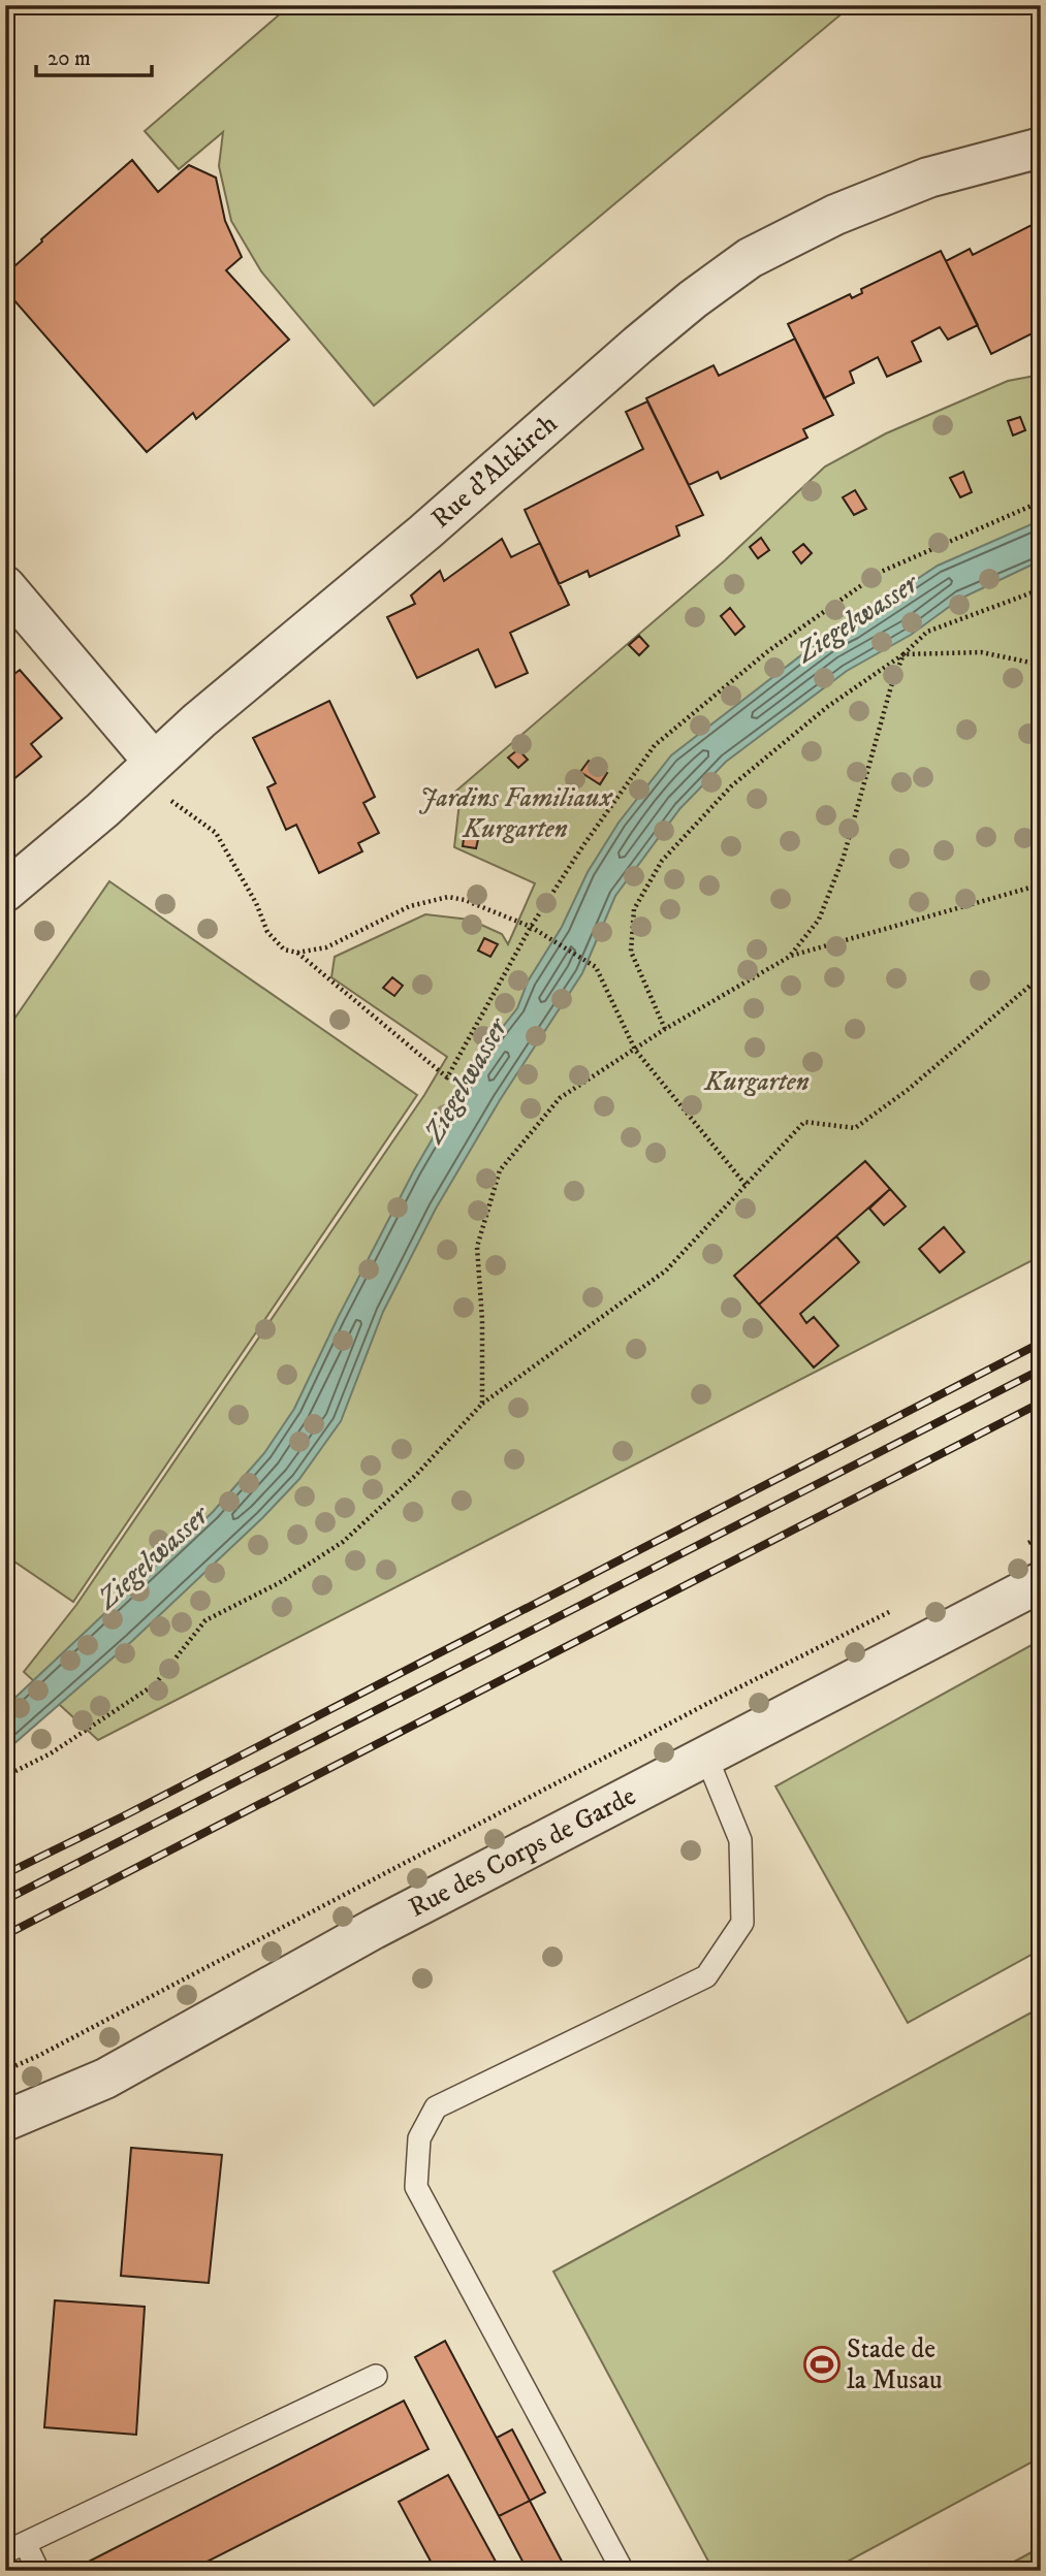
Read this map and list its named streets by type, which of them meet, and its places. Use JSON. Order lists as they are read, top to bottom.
{
  "streets": {
    "street": ["Rue d'Altkirch", "Rue des Corps de Garde"]
  },
  "water": ["Ziegelwasser"],
  "parks": ["Jardins Familiaux Kurgarten", "Kurgarten"],
  "places": {
    "sports": ["Stade de la Musau"]
  },
  "scale_bar": "20 m"
}
